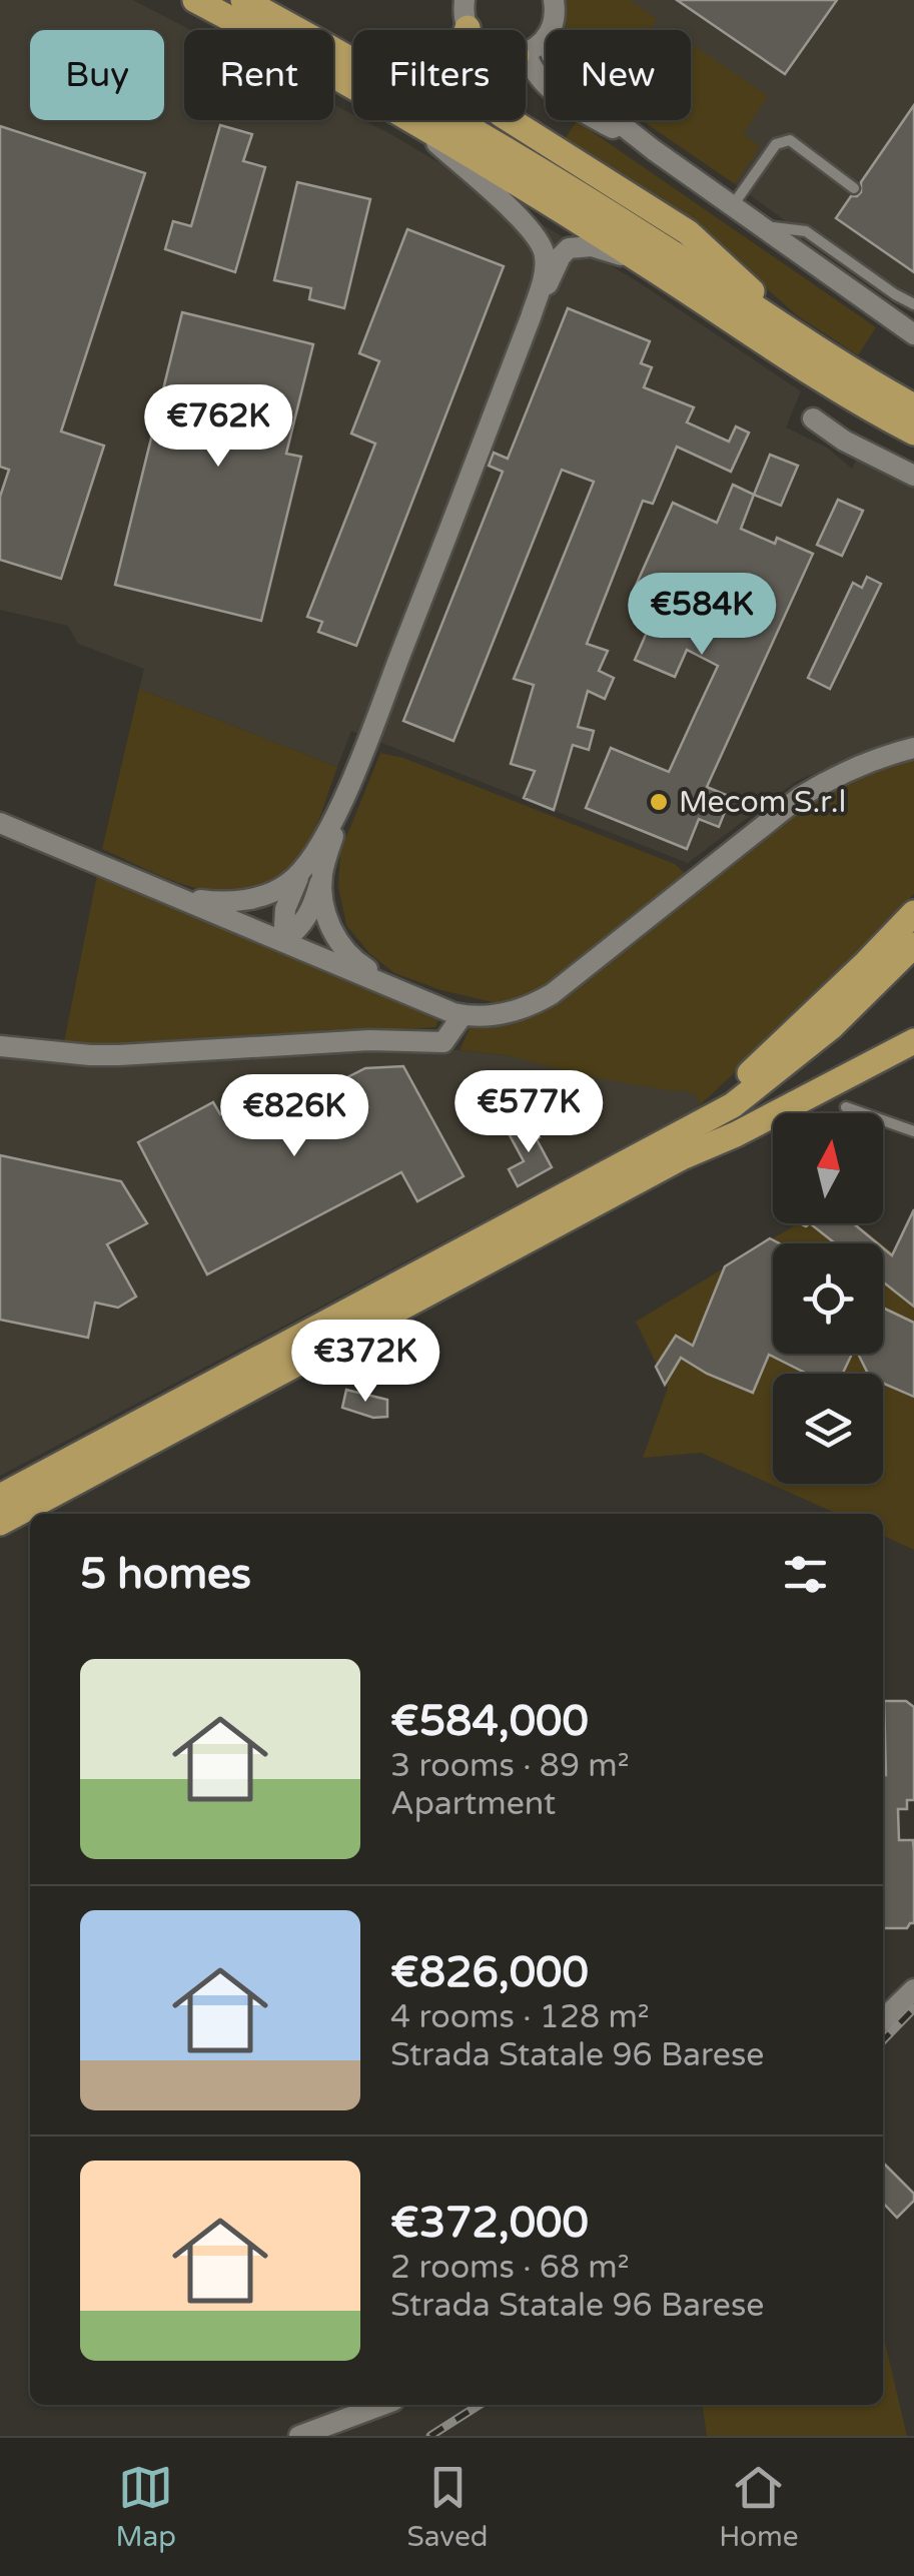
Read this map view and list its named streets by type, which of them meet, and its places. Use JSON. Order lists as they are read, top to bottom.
{
  "places": ["Mecom S.r.l"],
  "north": "top",
  "page": {
    "chip": [
      "Buy",
      "Rent",
      "Filters",
      "New"
    ],
    "price": [
      "€762K",
      "€584K",
      "€577K",
      "€826K",
      "€372K"
    ],
    "heading": "5 homes",
    "list": [
      {
        "name": "€584,000",
        "note": "3 rooms · 89 m² · Apartment"
      },
      {
        "name": "€826,000",
        "note": "4 rooms · 128 m² · Strada Statale 96 Barese"
      },
      {
        "name": "€372,000",
        "note": "2 rooms · 68 m² · Strada Statale 96 Barese"
      }
    ],
    "tabs": ["Map", "Saved", "Home"]
  }
}
